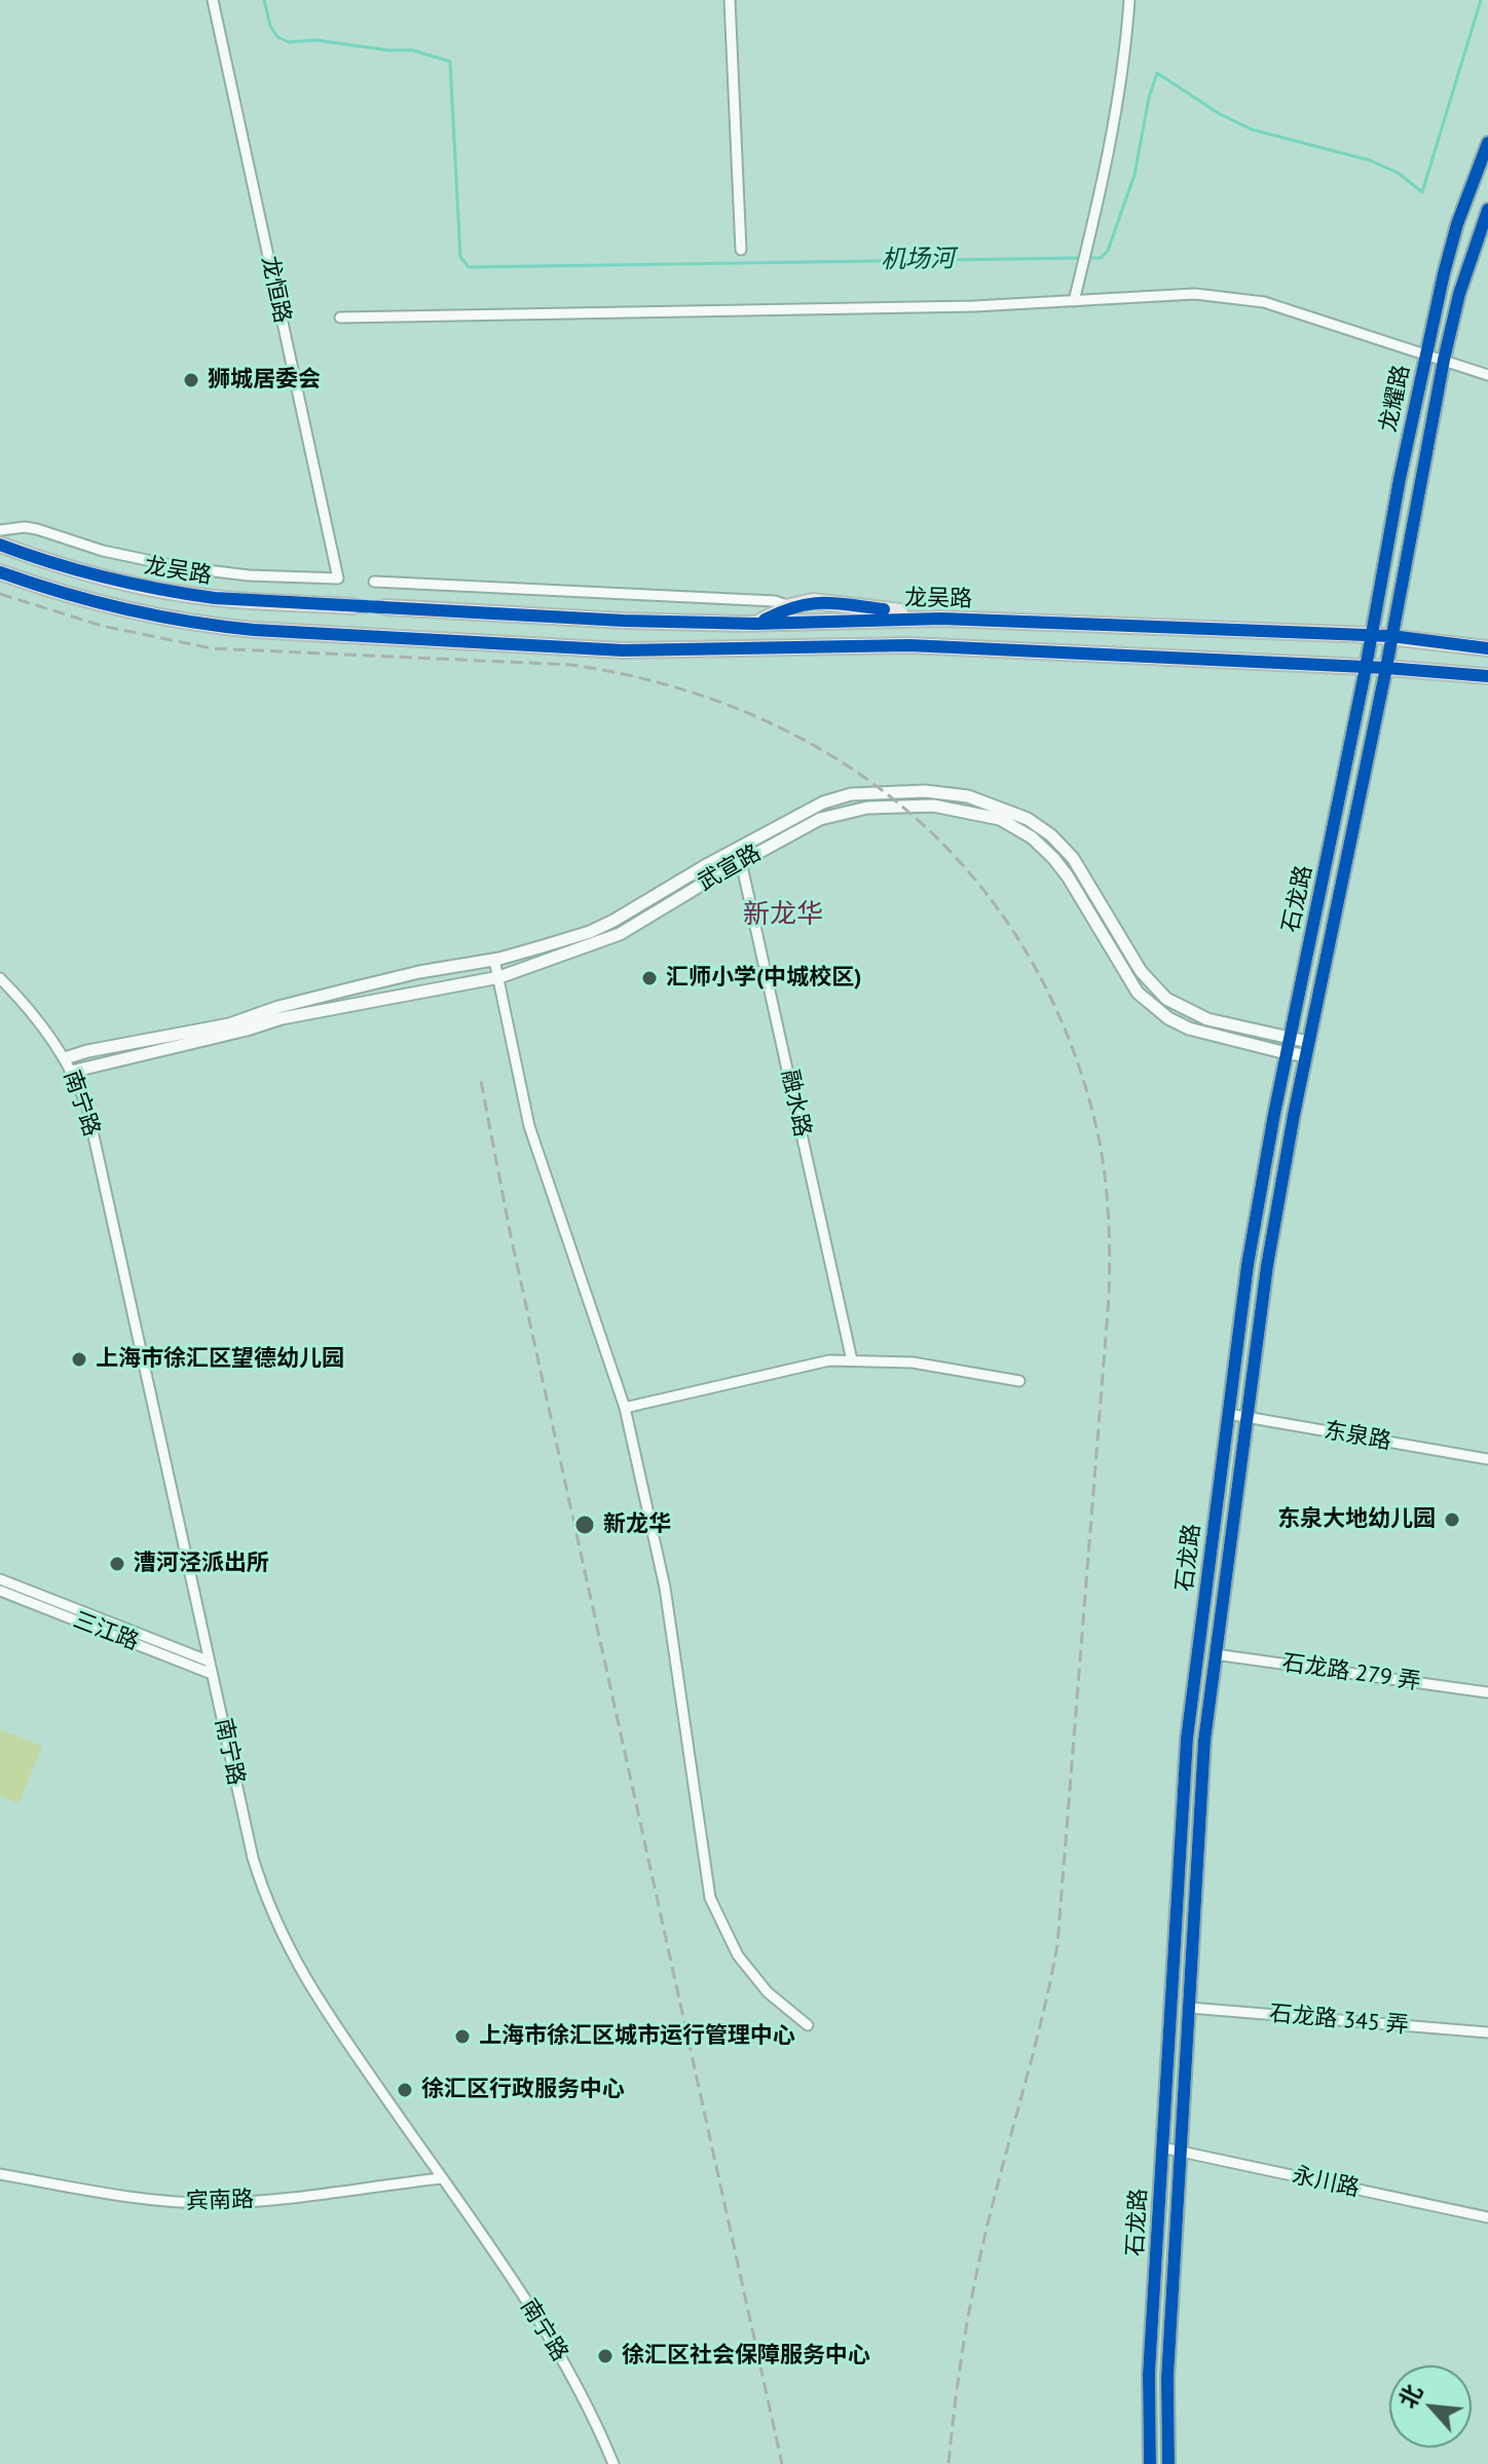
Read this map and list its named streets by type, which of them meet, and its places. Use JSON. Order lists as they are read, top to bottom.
{
  "streets": {
    "main road": ["龙耀路", "龙吴路", "石龙路"],
    "street": [
      "龙恒路",
      "武宣路",
      "南宁路",
      "融水路",
      "东泉路",
      "三江路",
      "石龙路 279 弄",
      "石龙路 345 弄",
      "永川路",
      "宾南路"
    ]
  },
  "crossings": [
    ["龙恒路", "龙吴路"],
    ["龙耀路", "龙吴路"],
    ["龙耀路", "石龙路"],
    ["龙吴路", "石龙路"],
    ["武宣路", "石龙路"],
    ["武宣路", "南宁路"],
    ["武宣路", "融水路"],
    ["石龙路", "东泉路"],
    ["石龙路", "石龙路 279 弄"],
    ["石龙路", "石龙路 345 弄"],
    ["石龙路", "永川路"],
    ["南宁路", "三江路"],
    ["南宁路", "宾南路"]
  ],
  "districts": ["新龙华"],
  "water": ["机场河"],
  "places": [
    "狮城居委会",
    "汇师小学(中城校区)",
    "上海市徐汇区望德幼儿园",
    "东泉大地幼儿园",
    "新龙华",
    "漕河泾派出所",
    "上海市徐汇区城市运行管理中心",
    "徐汇区行政服务中心",
    "徐汇区社会保障服务中心"
  ],
  "north": "top left"
}
